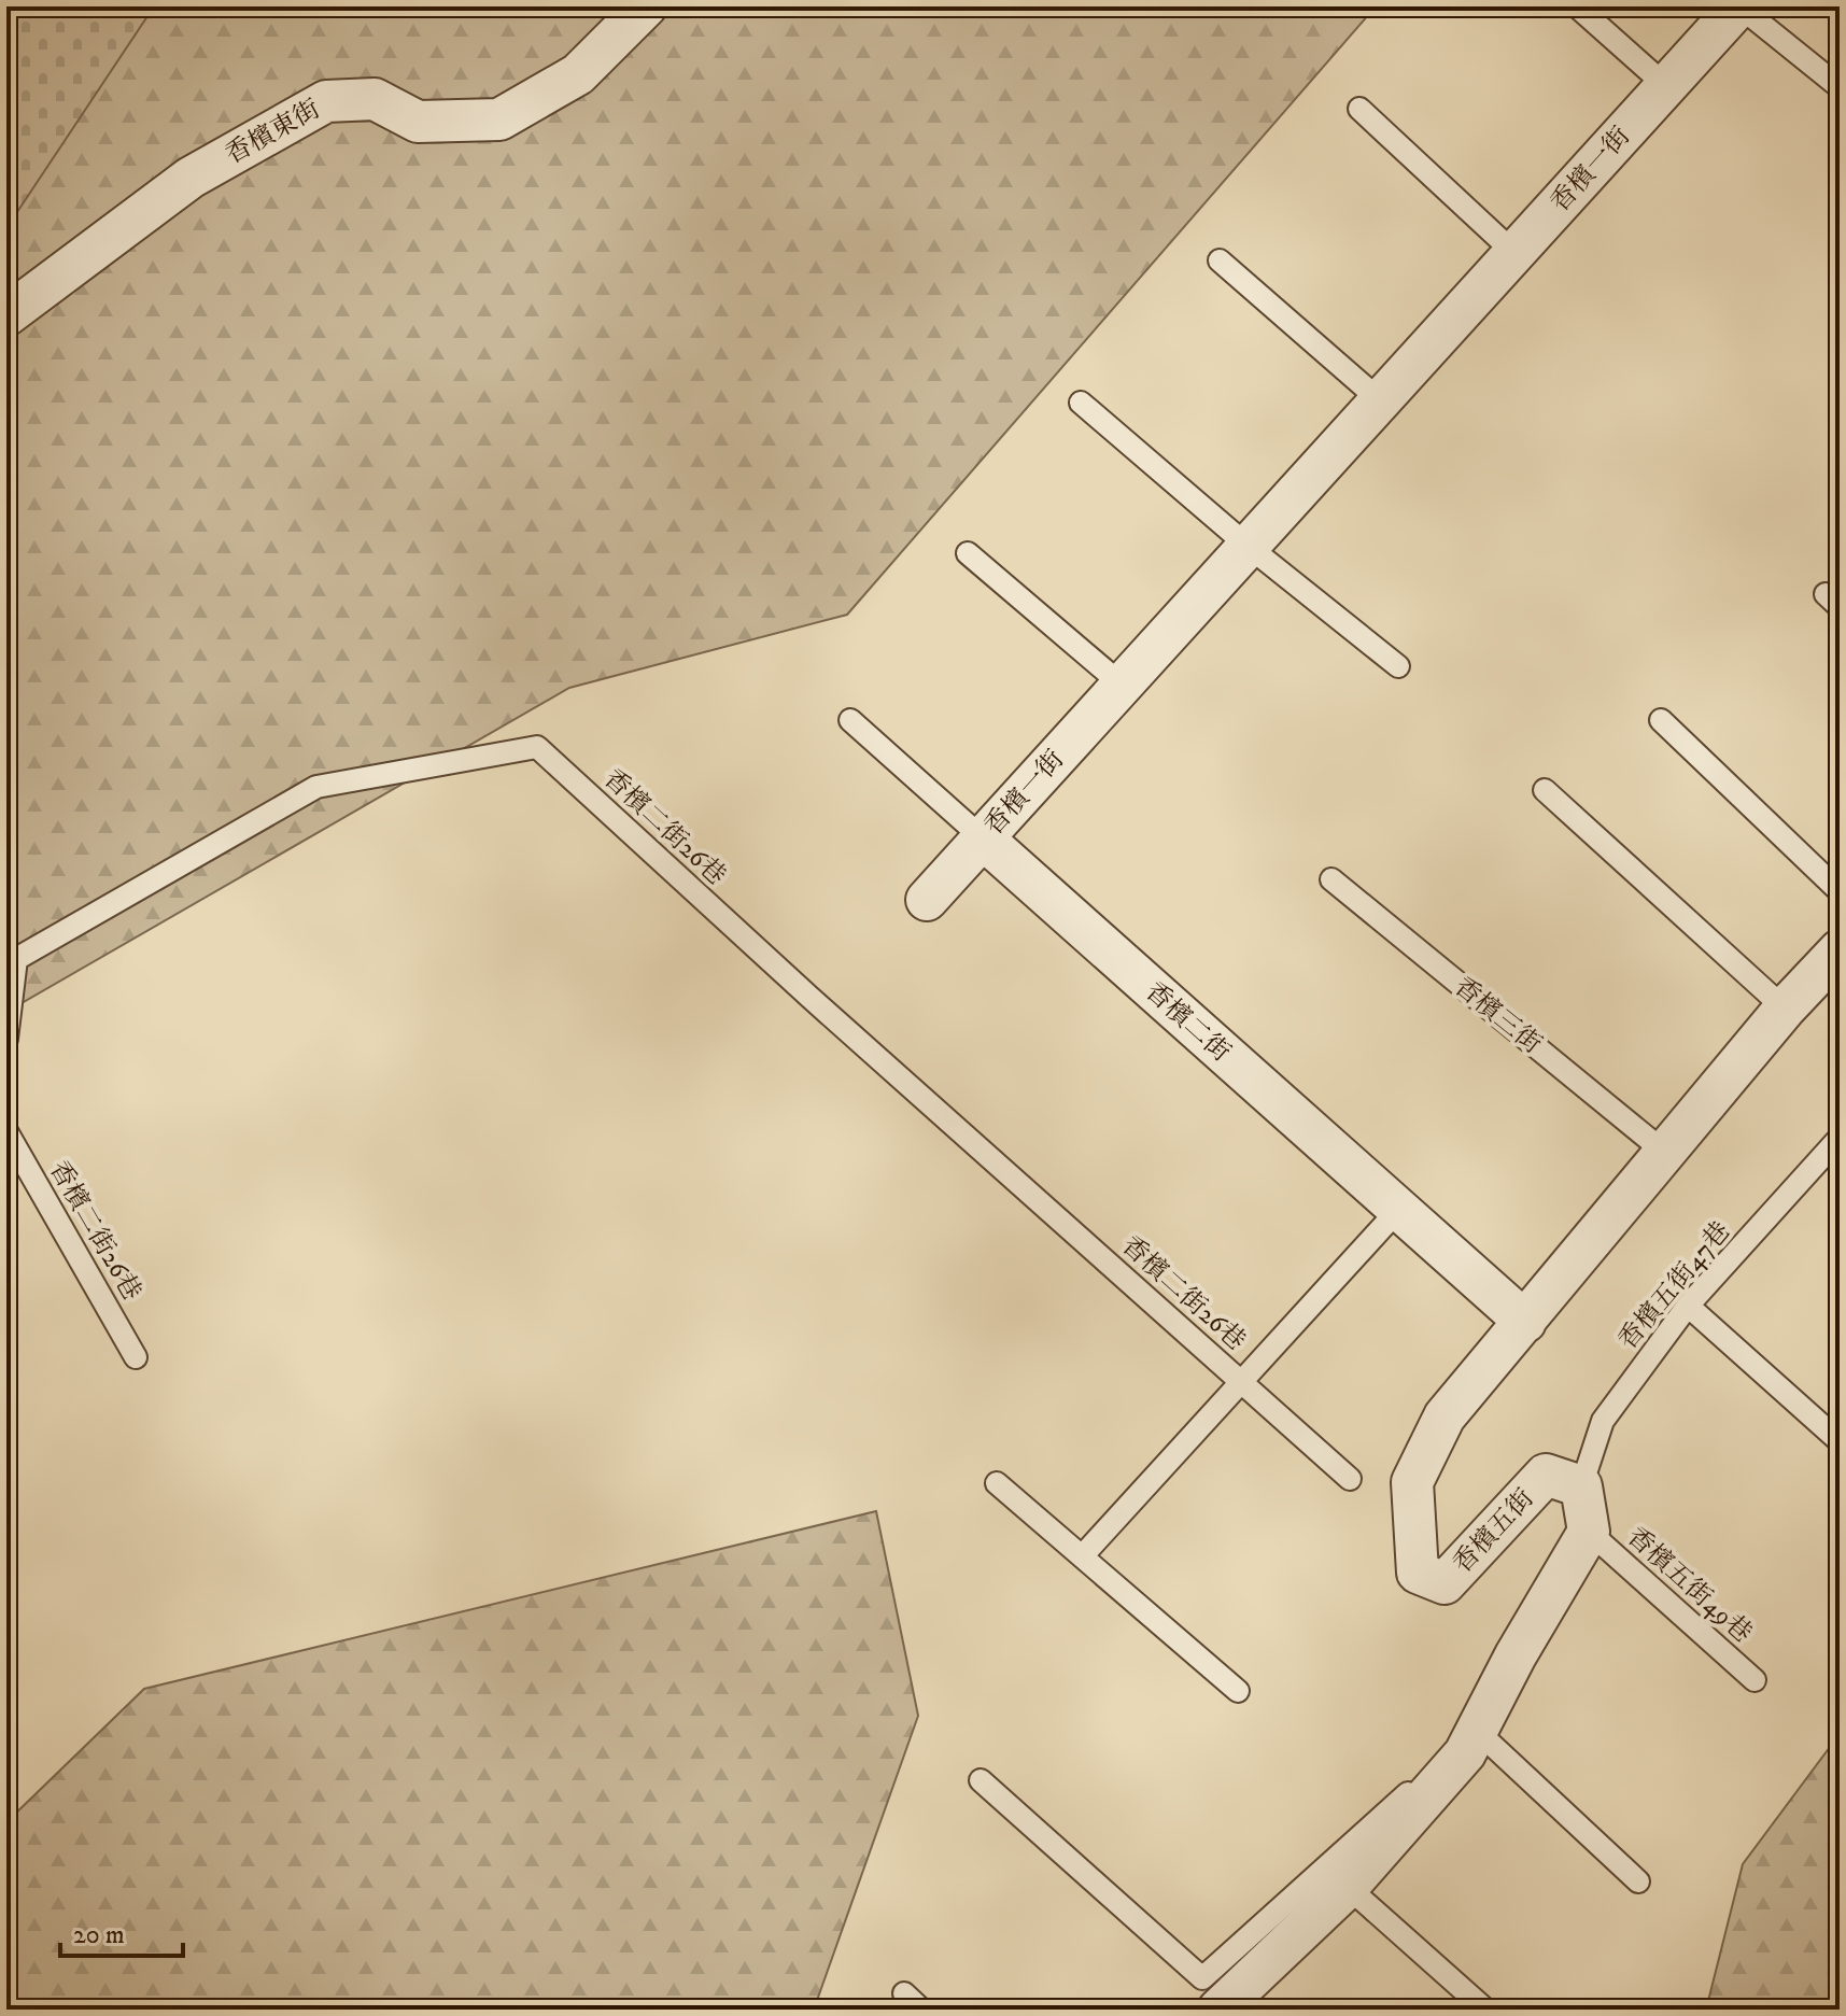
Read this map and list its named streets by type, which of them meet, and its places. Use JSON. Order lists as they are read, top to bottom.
{
  "streets": {
    "street": [
      "香檳東街",
      "香檳一街",
      "香檳二街",
      "香檳五街"
    ],
    "lane": [
      "香檳二街26巷",
      "香檳三街",
      "香檳五街47巷",
      "香檳五街49巷"
    ]
  },
  "crossings": [
    ["香檳一街", "香檳二街"],
    ["香檳二街26巷", "香檳二街"],
    ["香檳二街", "香檳五街"],
    ["香檳五街47巷", "香檳五街"]
  ],
  "scale_bar": "20 m"
}
